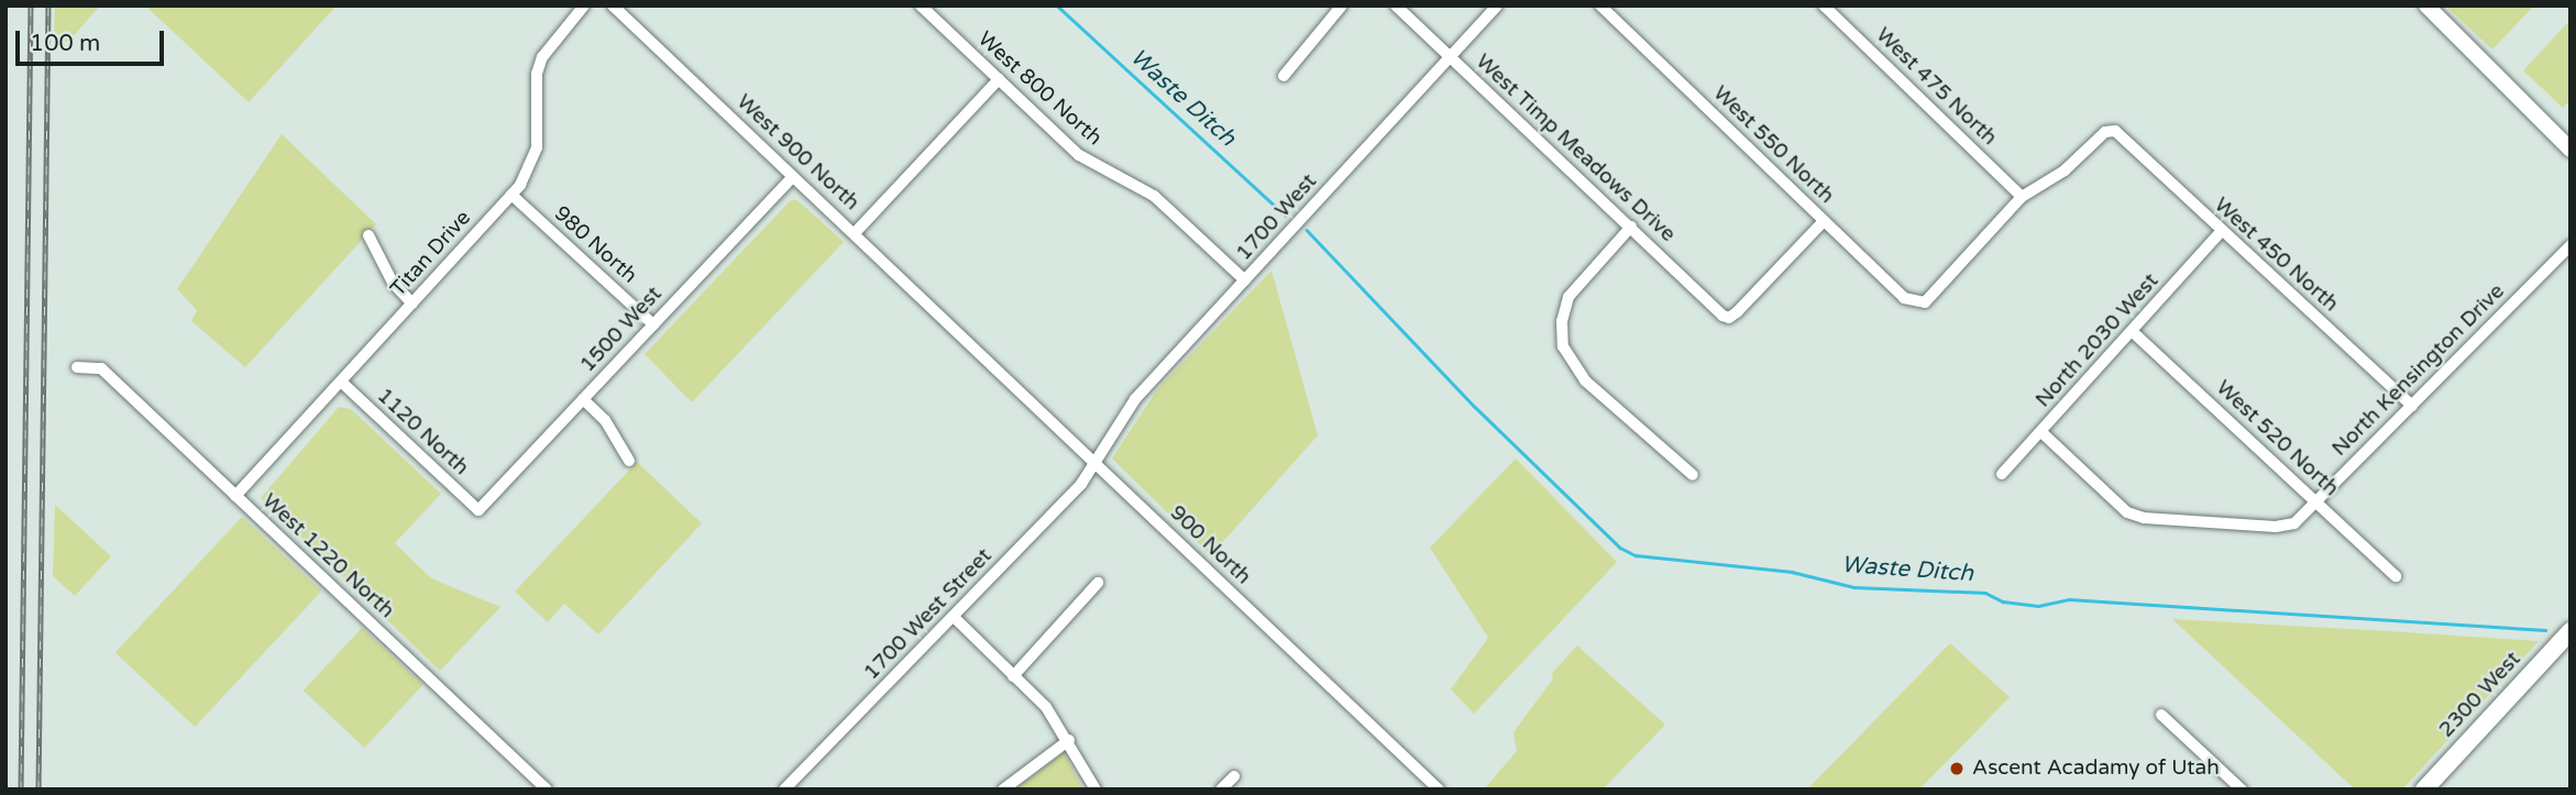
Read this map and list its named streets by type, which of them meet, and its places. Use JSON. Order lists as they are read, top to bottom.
{
  "streets": {
    "main road": ["2300 West"],
    "street": [
      "West 475 North",
      "West 800 North",
      "West 550 North",
      "West Timp Meadows Drive",
      "West 900 North",
      "1700 West",
      "980 North",
      "Titan Drive",
      "West 450 North",
      "1500 West",
      "North 2030 West",
      "North Kensington Drive",
      "1120 North",
      "West 520 North",
      "900 North",
      "West 1220 North",
      "1700 West Street"
    ]
  },
  "crossings": [
    ["West 475 North", "West 550 North"],
    ["West 475 North", "West 450 North"],
    ["West 800 North", "1700 West"],
    ["West 550 North", "West Timp Meadows Drive"],
    ["West 550 North", "West 450 North"],
    ["West Timp Meadows Drive", "1700 West"],
    ["West 900 North", "1500 West"],
    ["West 900 North", "900 North"],
    ["1700 West", "900 North"],
    ["1700 West", "1700 West Street"],
    ["980 North", "Titan Drive"],
    ["980 North", "1500 West"],
    ["Titan Drive", "1120 North"],
    ["Titan Drive", "West 1220 North"],
    ["West 450 North", "North 2030 West"],
    ["West 450 North", "North Kensington Drive"],
    ["1500 West", "1120 North"],
    ["North 2030 West", "North Kensington Drive"],
    ["North 2030 West", "West 520 North"],
    ["North Kensington Drive", "West 520 North"],
    ["900 North", "1700 West Street"]
  ],
  "water": ["Waste Ditch"],
  "places": ["Ascent Acadamy of Utah"],
  "scale_bar": "100 m"
}
